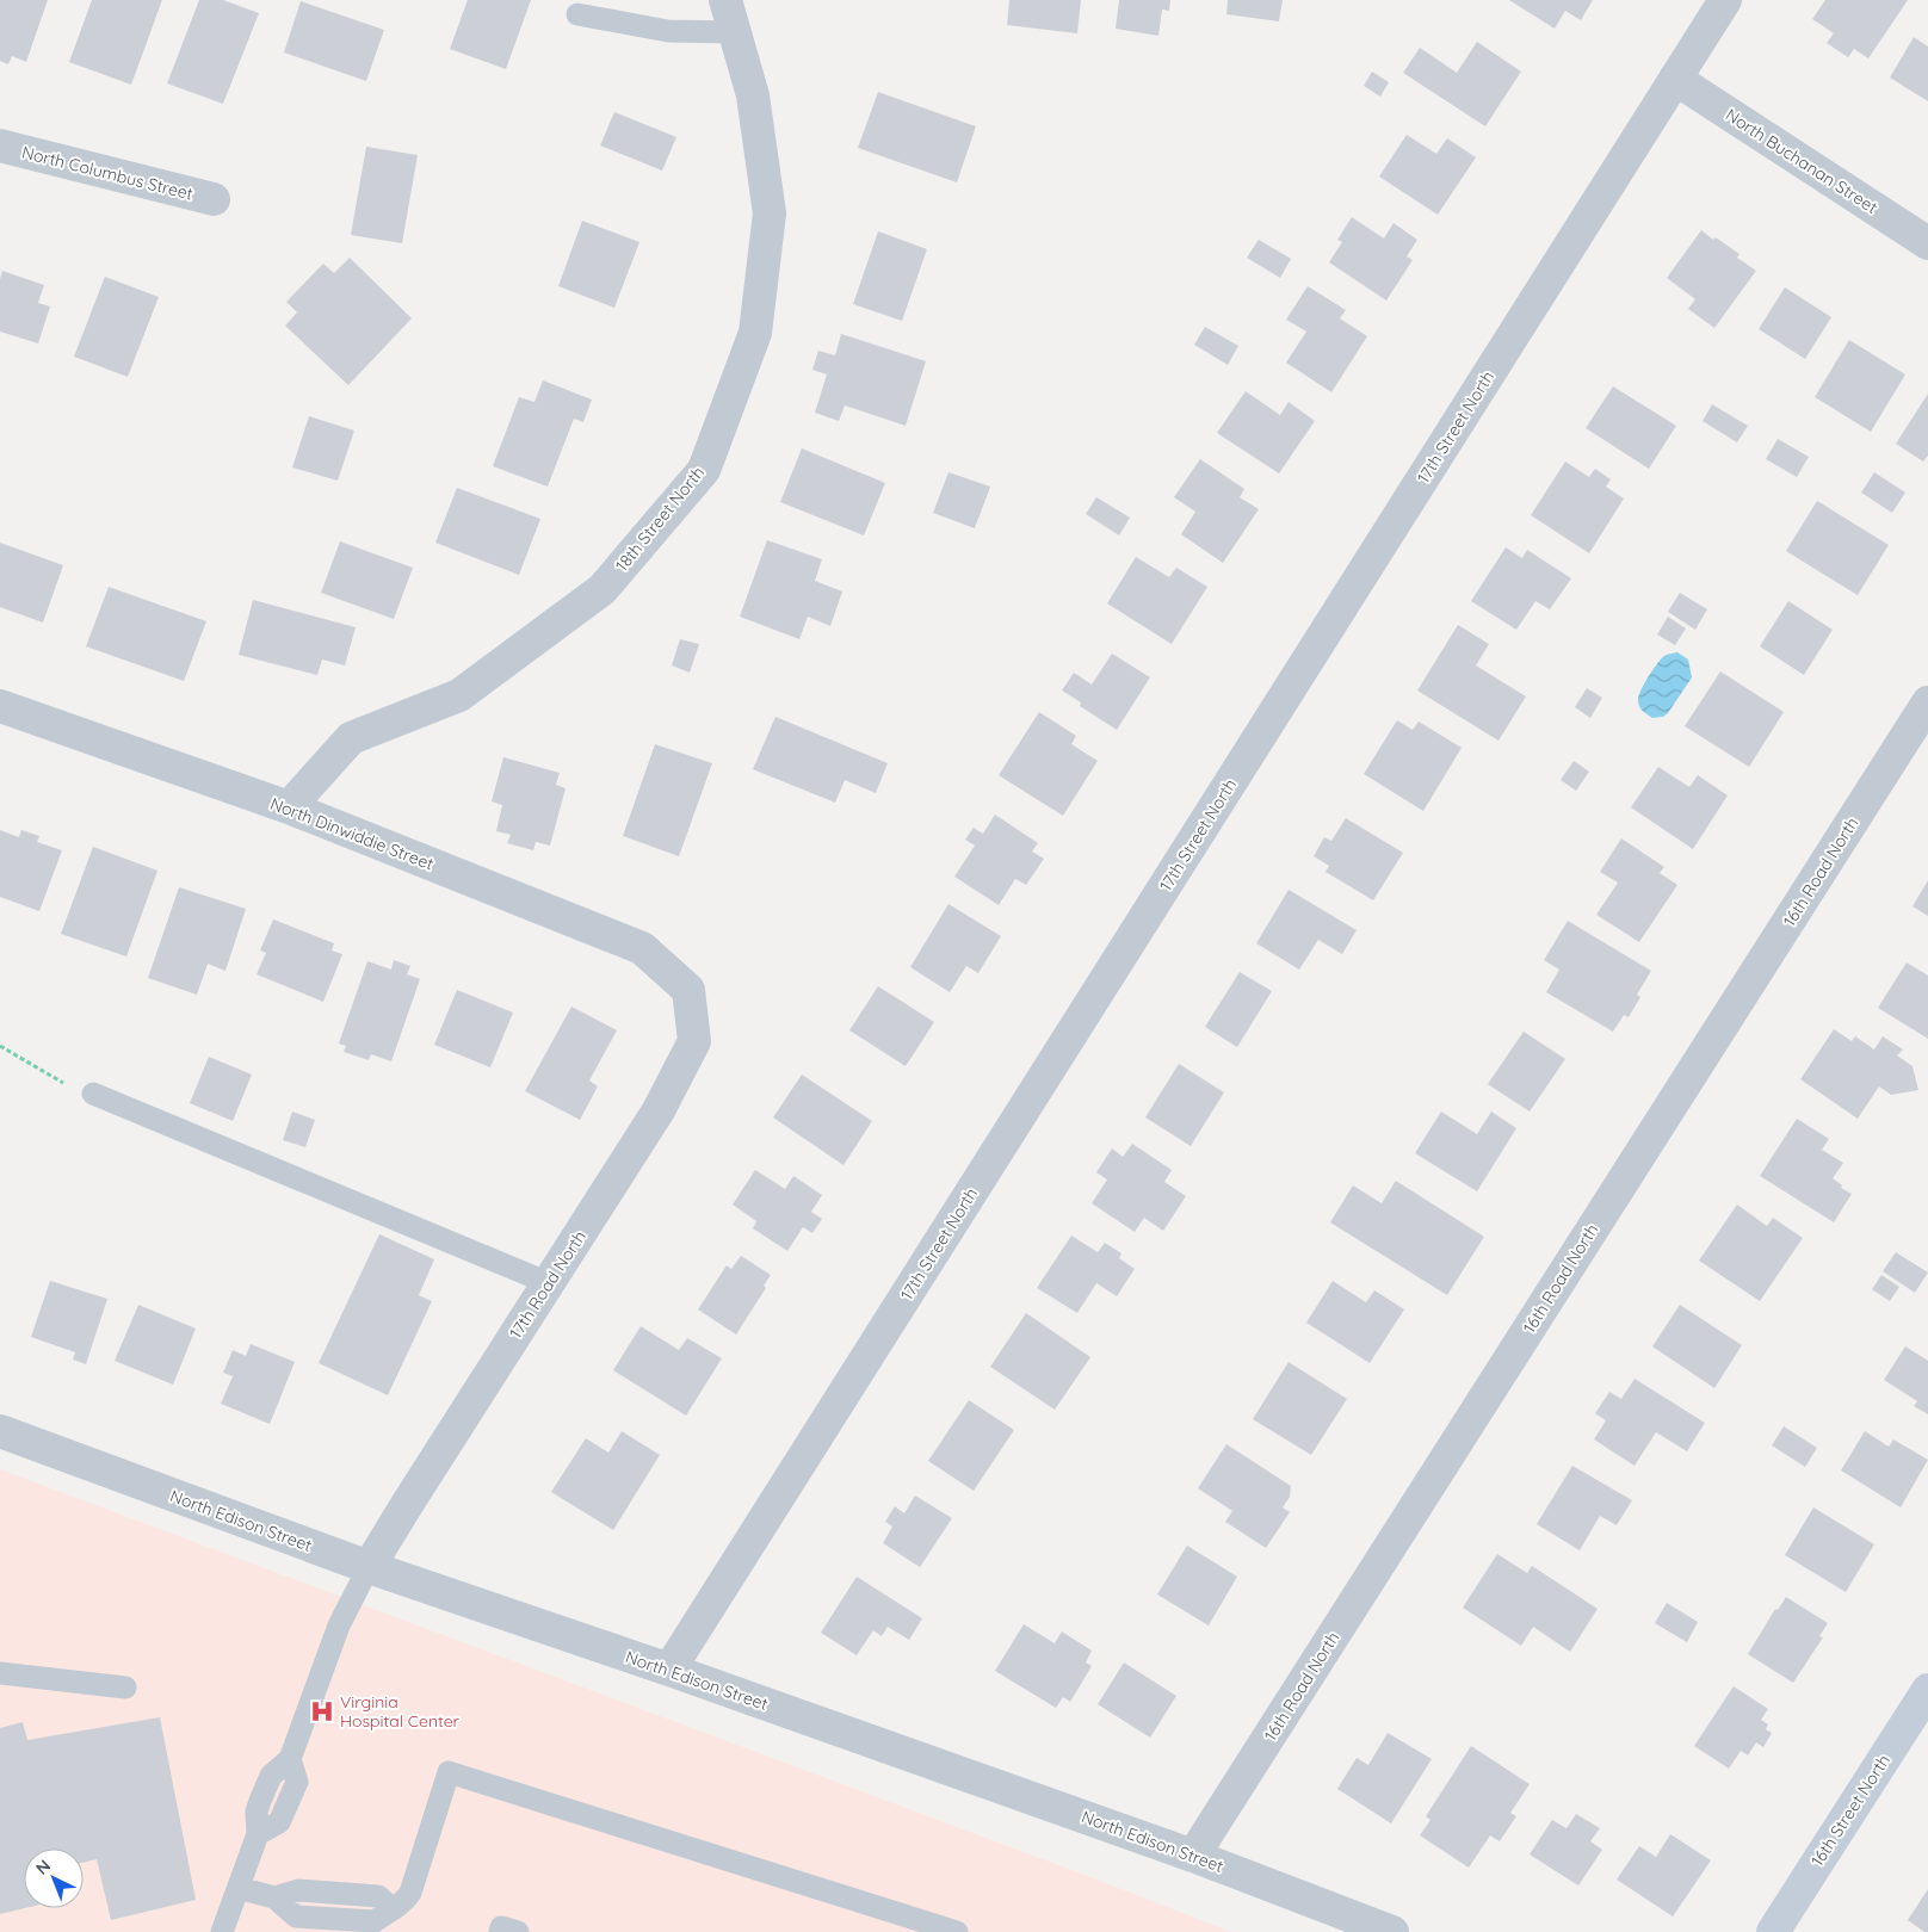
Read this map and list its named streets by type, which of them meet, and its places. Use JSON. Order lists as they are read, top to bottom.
{
  "streets": {
    "street": [
      "North Buchanan Street",
      "North Columbus Street",
      "17th Street North",
      "18th Street North",
      "North Dinwiddie Street",
      "16th Road North",
      "17th Road North",
      "North Edison Street",
      "16th Street North"
    ]
  },
  "crossings": [
    ["North Buchanan Street", "17th Street North"],
    ["17th Street North", "North Edison Street"],
    ["18th Street North", "North Dinwiddie Street"],
    ["North Dinwiddie Street", "17th Road North"],
    ["16th Road North", "North Edison Street"],
    ["17th Road North", "North Edison Street"]
  ],
  "places": {
    "hospital": ["Virginia Hospital Center"]
  },
  "north": "top left"
}
